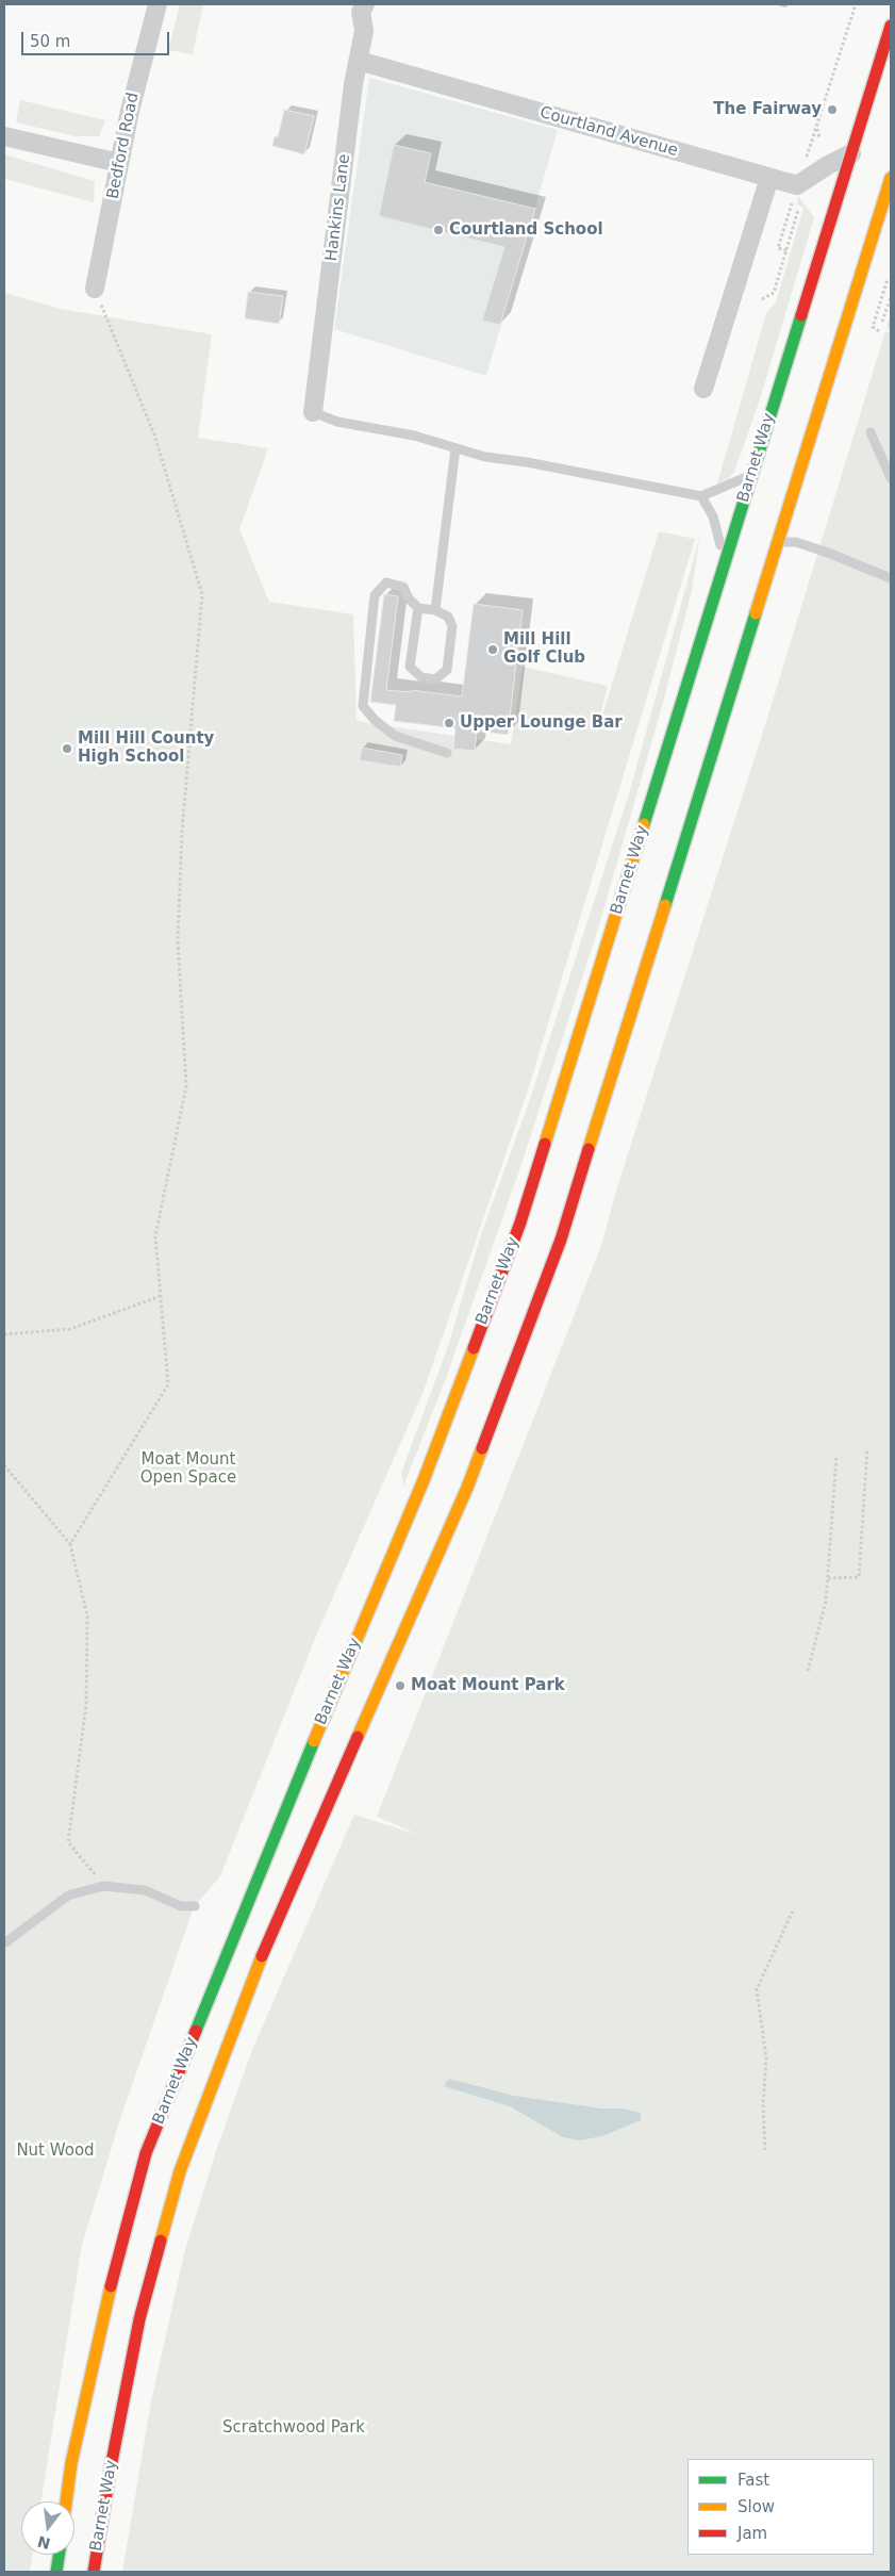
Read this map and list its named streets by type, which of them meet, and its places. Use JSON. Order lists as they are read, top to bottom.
{
  "streets": {
    "highway": ["Barnet Way"],
    "street": ["Courtland Avenue", "Bedford Road", "Hankins Lane"]
  },
  "crossings": [
    ["Courtland Avenue", "Hankins Lane"]
  ],
  "parks": ["Moat Mount Open Space", "Nut Wood", "Scratchwood Park"],
  "places": [
    "The Fairway",
    "Courtland School",
    "Mill Hill Golf Club",
    "Upper Lounge Bar",
    "Mill Hill County High School",
    "Moat Mount Park"
  ],
  "legend": ["Fast", "Slow", "Jam"],
  "scale_bar": "50 m",
  "north": "bottom"
}
